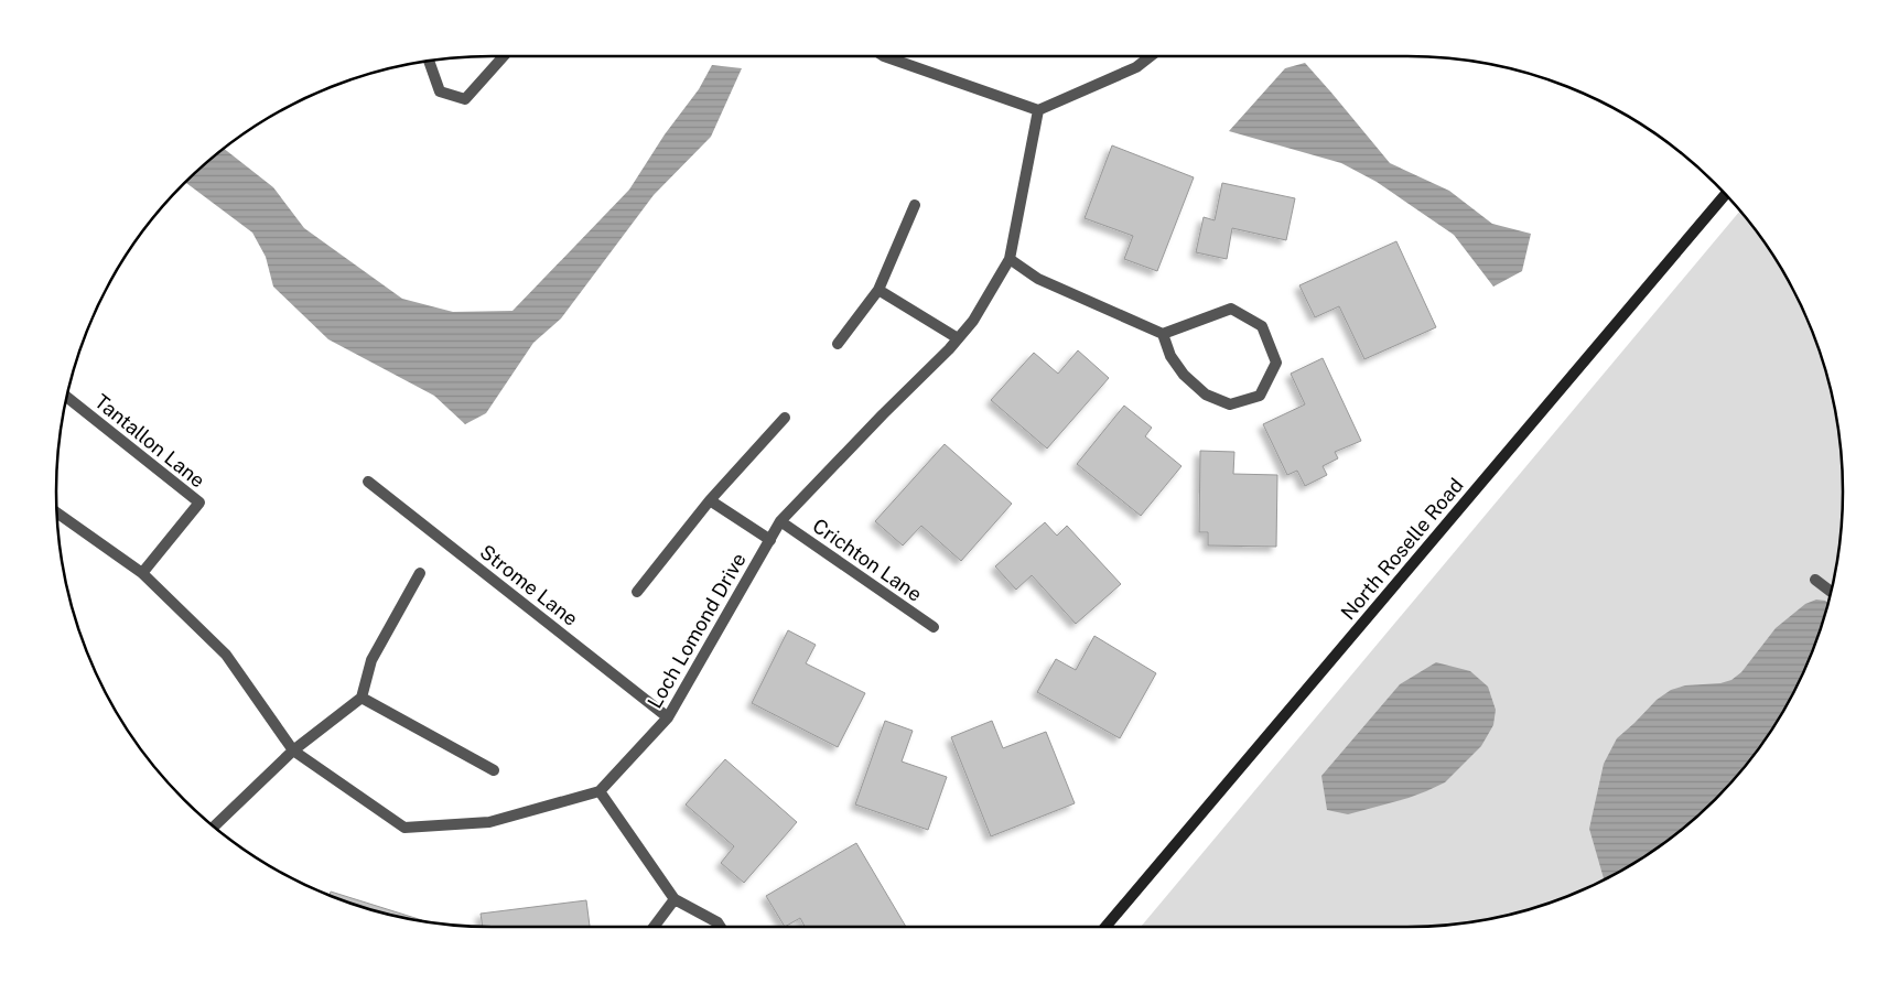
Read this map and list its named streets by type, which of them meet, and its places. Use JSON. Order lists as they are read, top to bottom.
{
  "streets": {
    "main road": ["North Roselle Road"],
    "street": [
      "Tantallon Lane",
      "Crichton Lane",
      "Strome Lane",
      "Loch Lomond Drive"
    ]
  },
  "crossings": [
    ["Crichton Lane", "Loch Lomond Drive"],
    ["Strome Lane", "Loch Lomond Drive"]
  ]
}
